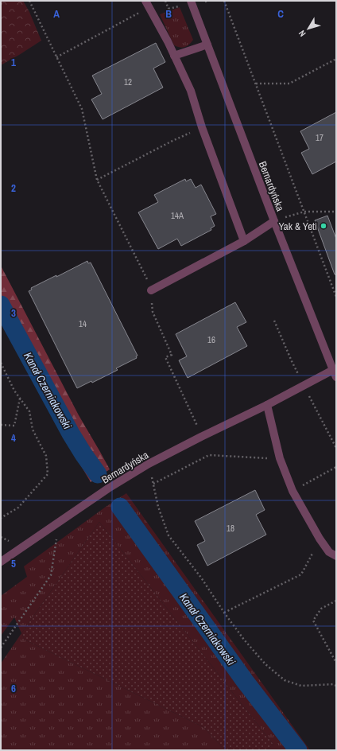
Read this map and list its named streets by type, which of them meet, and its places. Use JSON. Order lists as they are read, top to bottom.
{
  "streets": {
    "street": ["Bernardyńska"]
  },
  "water": ["Kanał Czerniakowski"],
  "places": ["Yak & Yeti"],
  "house_numbers": [
    "12",
    "17",
    "14A",
    "14",
    "16",
    "18"
  ],
  "north": "bottom left",
  "grid": {
    "columns": ["A", "B", "C"],
    "rows": [
      "1",
      "2",
      "3",
      "4",
      "5",
      "6"
    ]
  }
}
